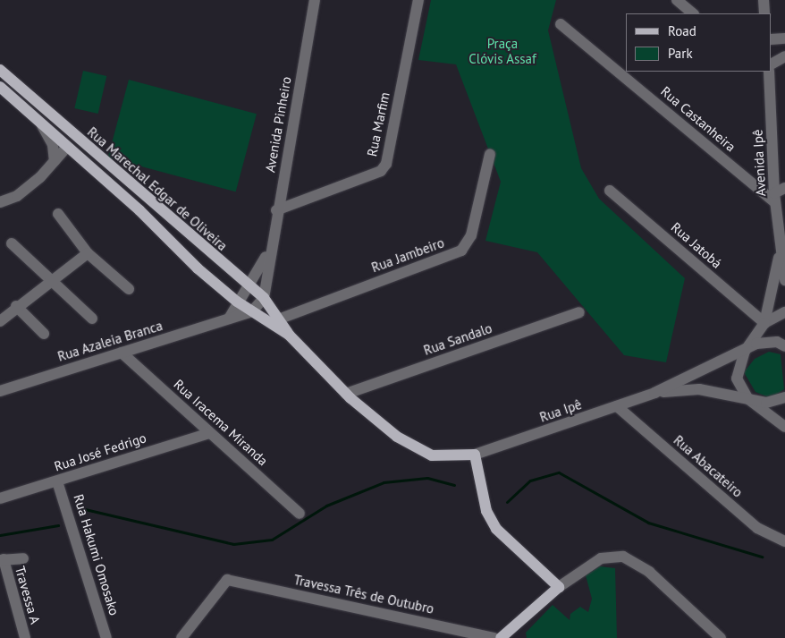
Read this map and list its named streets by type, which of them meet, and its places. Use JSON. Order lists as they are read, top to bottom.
{
  "streets": {
    "main road": ["Rua Marechal Edgar de Oliveira"],
    "street": [
      "Rua Castanheira",
      "Avenida Pinheiro",
      "Rua Marfim",
      "Avenida Ipê",
      "Rua Jatobá",
      "Rua Jambeiro",
      "Rua Sandalo",
      "Rua Azaleia Branca",
      "Rua Ipê",
      "Rua Iracema Miranda",
      "Rua José Fedrigo",
      "Rua Abacateiro",
      "Rua Hakumi Omosako",
      "Travessa Três de Outubro",
      "Travessa A"
    ]
  },
  "crossings": [
    ["Rua Castanheira", "Avenida Ipê"],
    ["Avenida Pinheiro", "Rua Marfim"],
    ["Avenida Pinheiro", "Rua Marechal Edgar de Oliveira"],
    ["Avenida Ipê", "Rua Jatobá"],
    ["Avenida Ipê", "Rua Ipê"],
    ["Rua Marechal Edgar de Oliveira", "Rua Jambeiro"],
    ["Rua Marechal Edgar de Oliveira", "Rua Sandalo"],
    ["Rua Marechal Edgar de Oliveira", "Rua Azaleia Branca"],
    ["Rua Marechal Edgar de Oliveira", "Rua Ipê"],
    ["Rua Azaleia Branca", "Rua Iracema Miranda"],
    ["Rua Ipê", "Rua Abacateiro"],
    ["Rua Iracema Miranda", "Rua José Fedrigo"],
    ["Rua José Fedrigo", "Rua Hakumi Omosako"]
  ],
  "parks": ["Praça Clóvis Assaf"],
  "legend": ["Road", "Park"]
}
